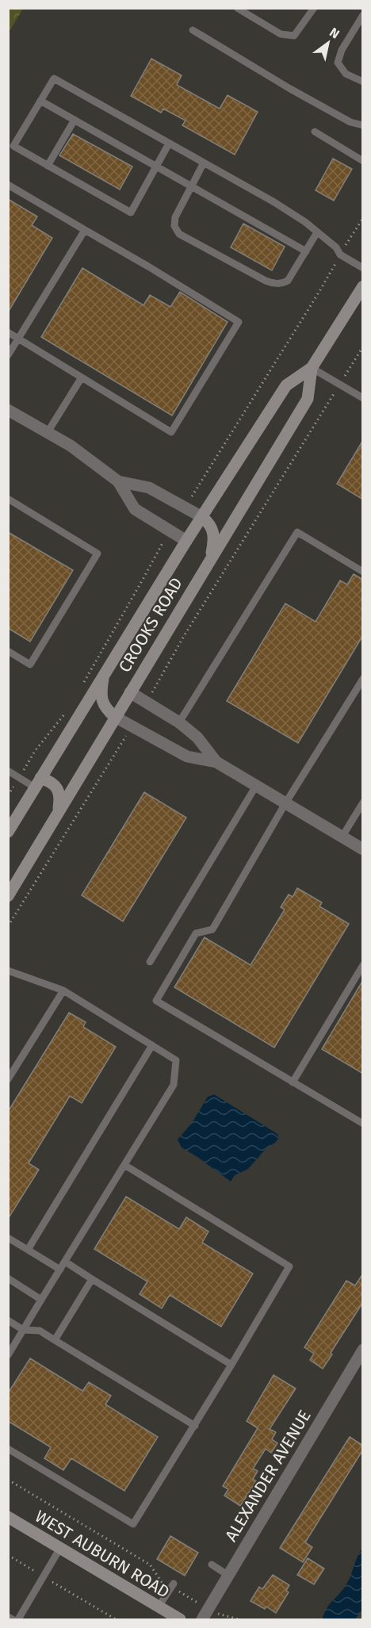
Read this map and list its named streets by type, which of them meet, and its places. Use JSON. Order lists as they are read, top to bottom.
{
  "streets": {
    "main road": ["CROOKS ROAD", "WEST AUBURN ROAD"],
    "street": ["ALEXANDER AVENUE"]
  },
  "north": "top right"
}
